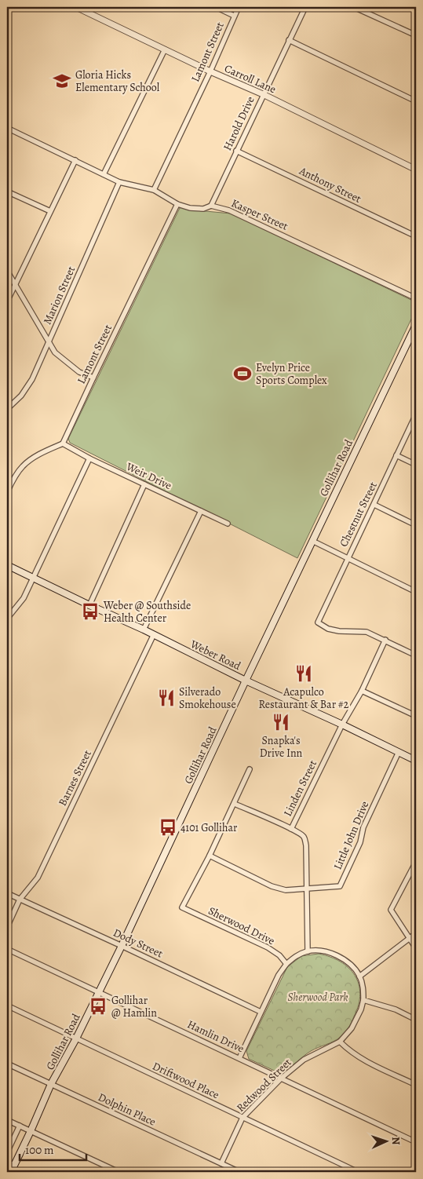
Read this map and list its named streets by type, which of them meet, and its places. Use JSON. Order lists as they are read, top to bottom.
{
  "streets": {
    "main road": ["Gollihar Road", "Weber Road"],
    "street": [
      "Lamont Street",
      "Carroll Lane",
      "Harold Drive",
      "Anthony Street",
      "Kasper Street",
      "Marion Street",
      "Weir Drive",
      "Chestnut Street",
      "Barnes Street",
      "Linden Street",
      "Little John Drive",
      "Sherwood Drive",
      "Dody Street",
      "Hamlin Drive",
      "Driftwood Place",
      "Redwood Street",
      "Dolphin Place"
    ]
  },
  "crossings": [
    ["Lamont Street", "Carroll Lane"],
    ["Lamont Street", "Kasper Street"],
    ["Lamont Street", "Weir Drive"],
    ["Carroll Lane", "Harold Drive"],
    ["Harold Drive", "Anthony Street"],
    ["Harold Drive", "Kasper Street"],
    ["Kasper Street", "Marion Street"],
    ["Gollihar Road", "Weber Road"],
    ["Gollihar Road", "Dody Street"],
    ["Gollihar Road", "Hamlin Drive"],
    ["Gollihar Road", "Driftwood Place"],
    ["Gollihar Road", "Dolphin Place"],
    ["Chestnut Street", "Linden Street"],
    ["Weber Road", "Barnes Street"],
    ["Weber Road", "Linden Street"],
    ["Weber Road", "Little John Drive"],
    ["Barnes Street", "Dody Street"],
    ["Linden Street", "Little John Drive"],
    ["Little John Drive", "Sherwood Drive"],
    ["Hamlin Drive", "Redwood Street"],
    ["Driftwood Place", "Redwood Street"],
    ["Redwood Street", "Dolphin Place"]
  ],
  "parks": ["Sherwood Park"],
  "places": {
    "school or university": ["Gloria Hicks Elementary School"],
    "sports": ["Evelyn Price Sports Complex"],
    "bus stop": ["Weber @ Southside Health Center", "4101 Gollihar", "Gollihar @ Hamlin"],
    "restaurant": ["Acapulco Restaurant & Bar #2", "Silverado Smokehouse", "Snapka's Drive Inn"]
  },
  "scale_bar": "100 m",
  "north": "right"
}
